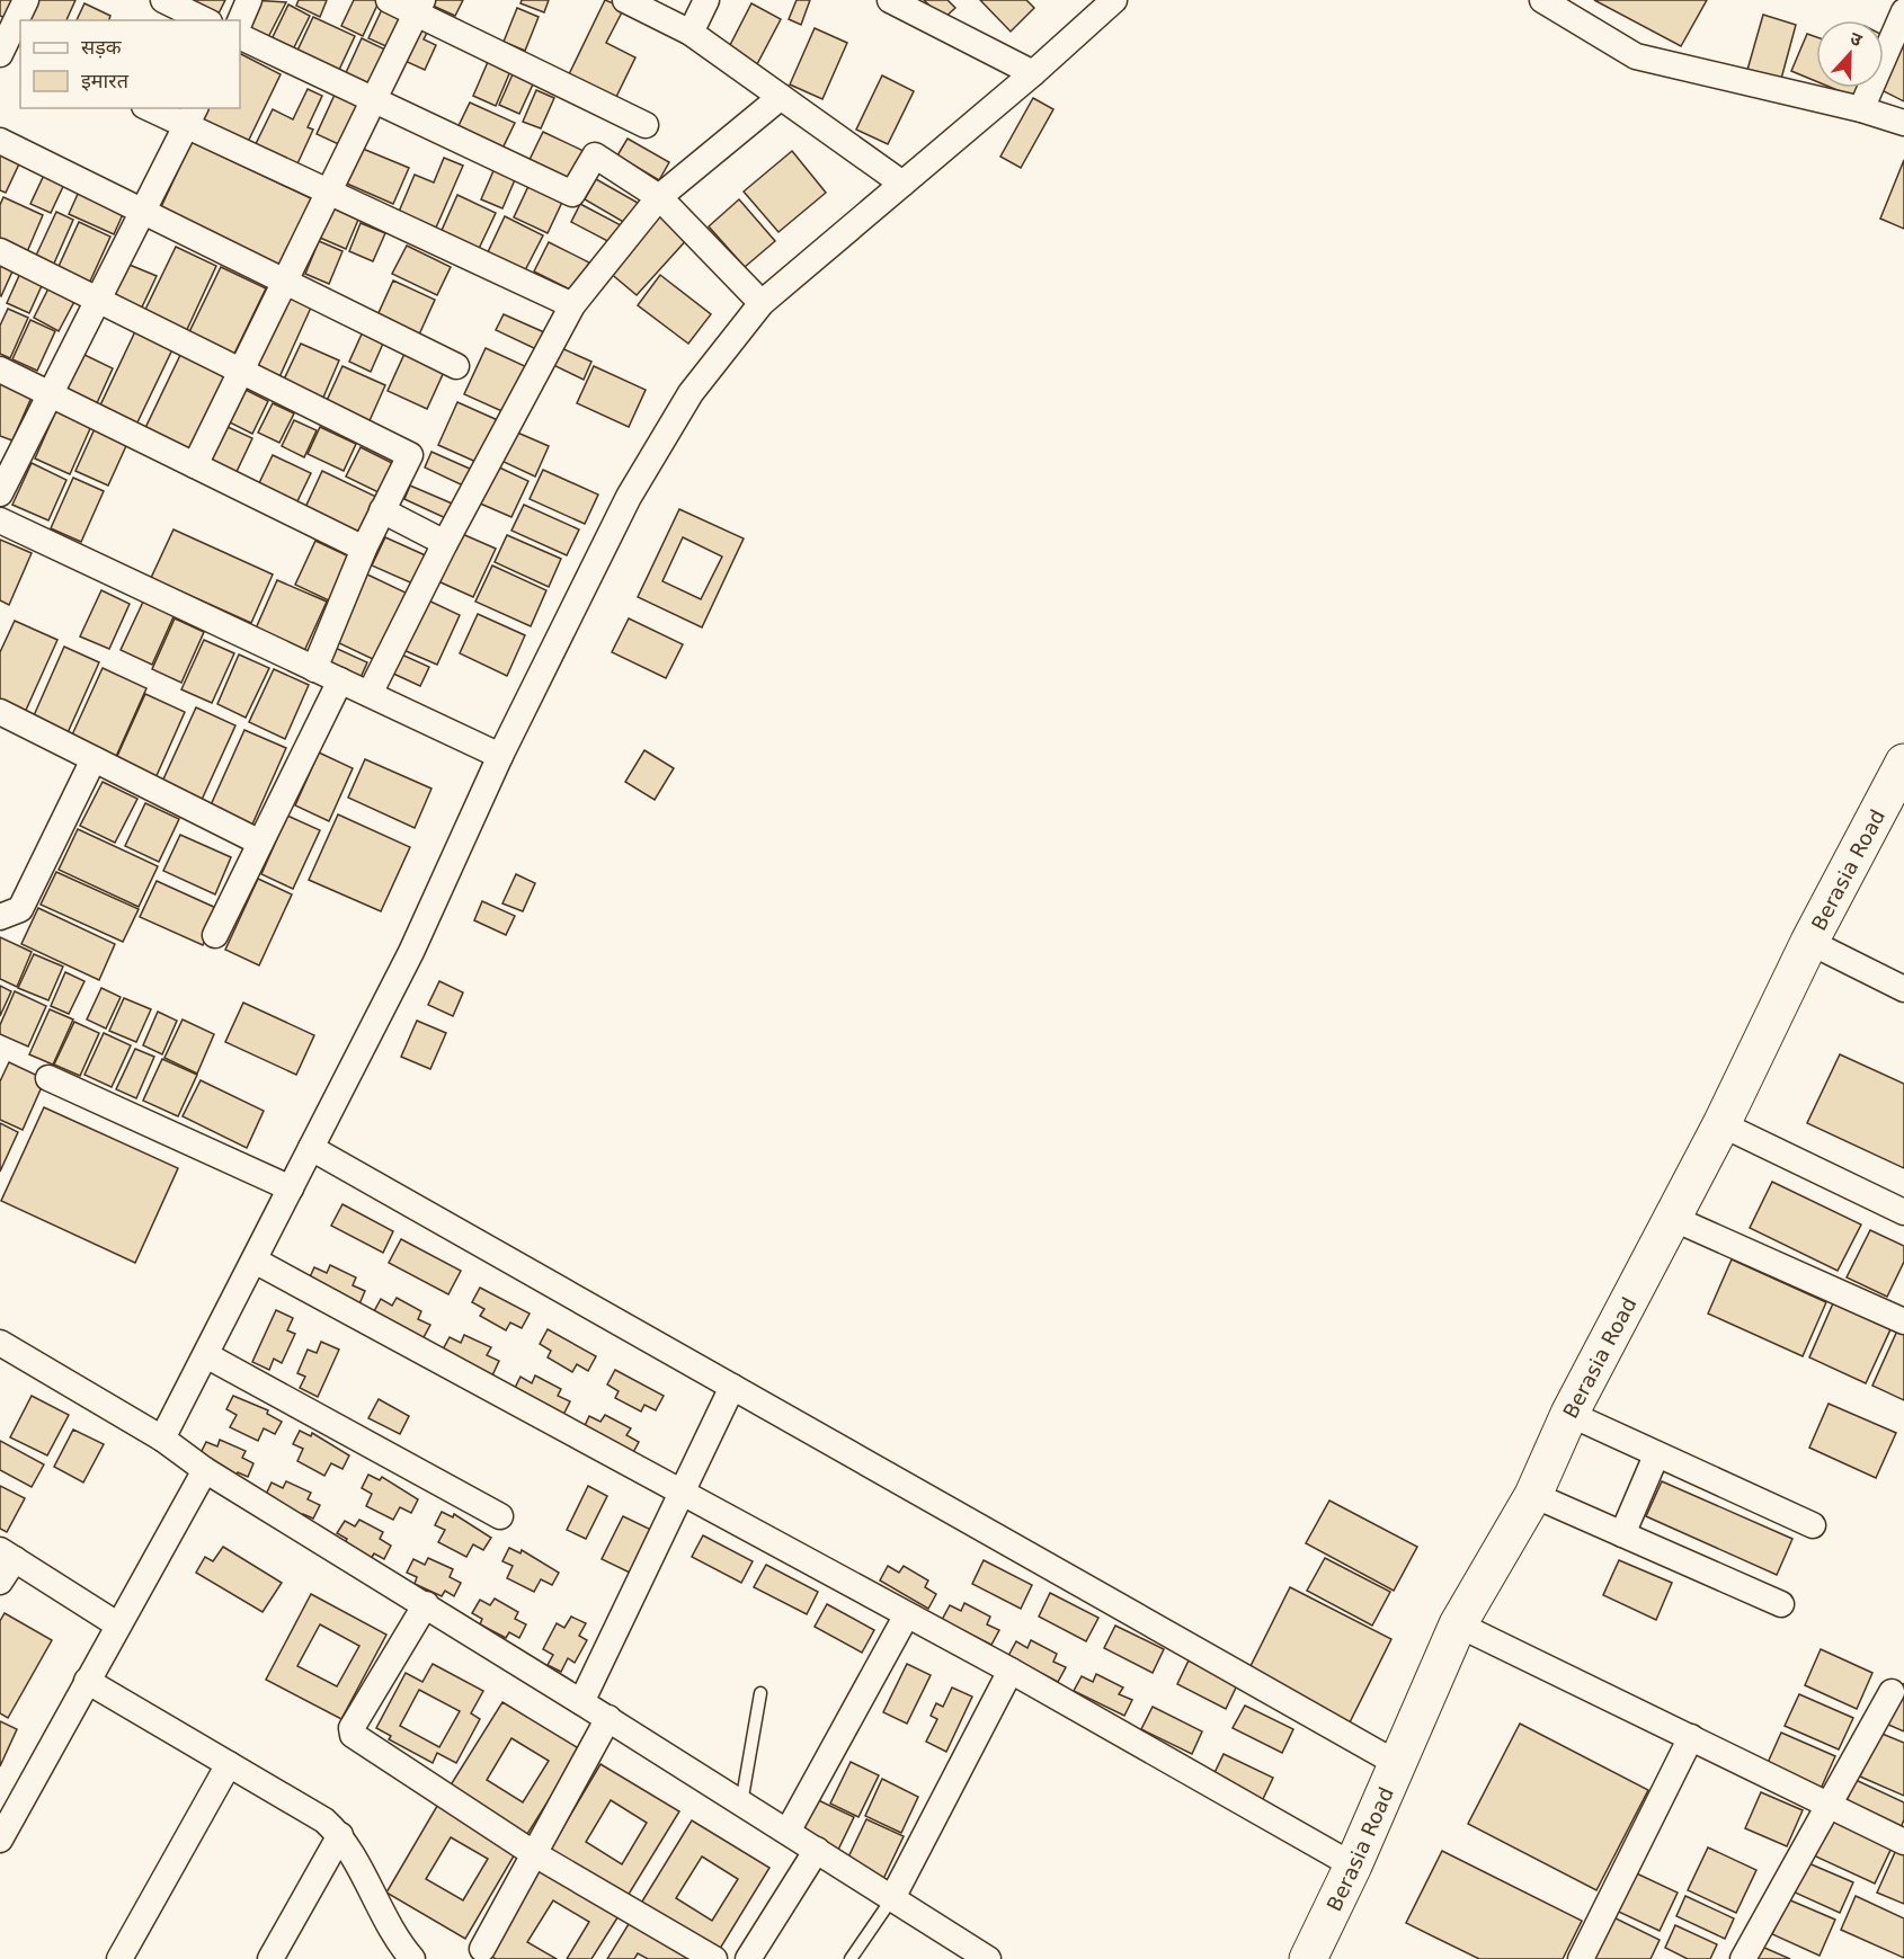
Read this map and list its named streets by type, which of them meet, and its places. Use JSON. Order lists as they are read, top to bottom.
{
  "streets": {
    "main road": ["Berasia Road"]
  },
  "legend": ["सड़क", "इमारत"],
  "north": "top"
}
